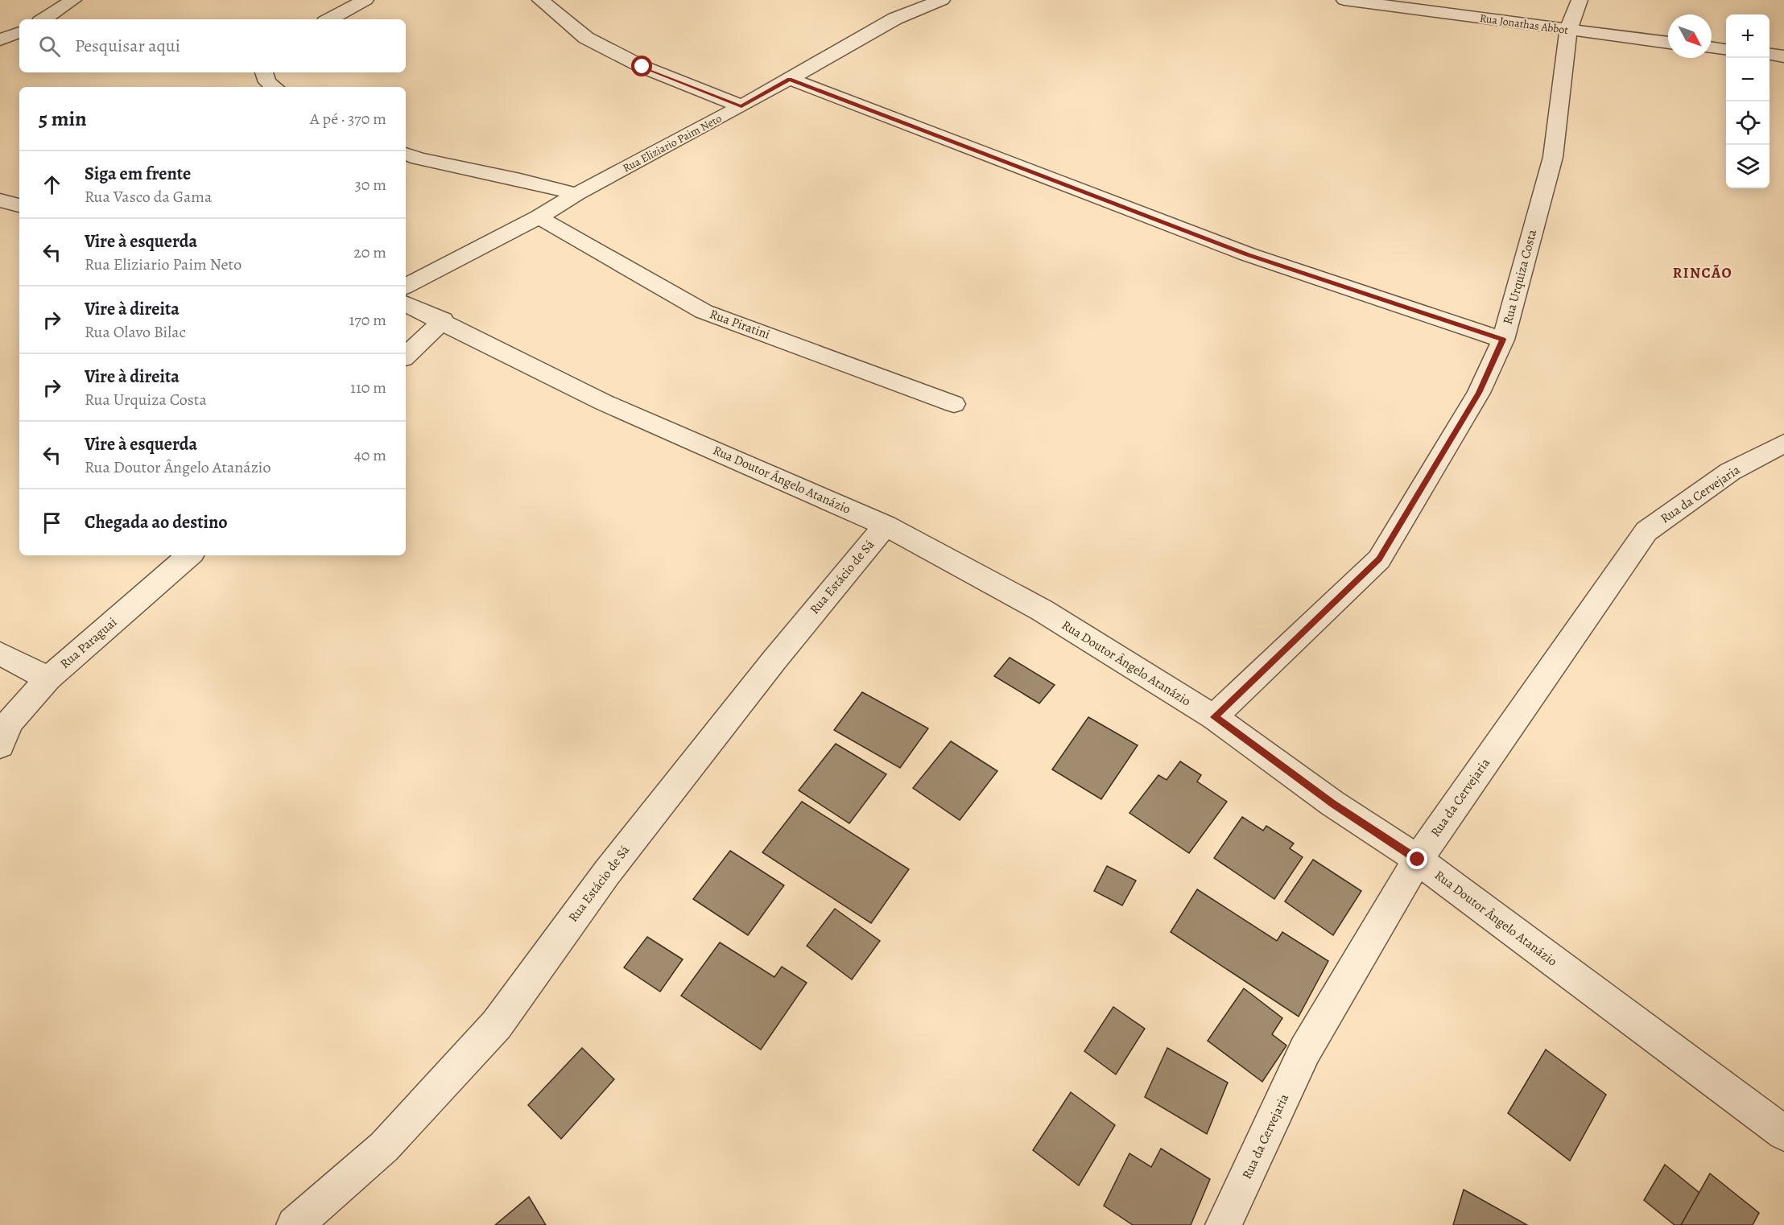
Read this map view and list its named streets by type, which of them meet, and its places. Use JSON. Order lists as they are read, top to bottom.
{
  "streets": {
    "street": [
      "Rua Jonathas Abbot",
      "Rua Eliziario Paim Neto",
      "Rua Urquiza Costa",
      "Rua Piratini",
      "Rua Doutor Ângelo Atanázio",
      "Rua da Cervejaria",
      "Rua Estácio de Sá",
      "Rua Paraguai"
    ]
  },
  "crossings": [
    ["Rua Jonathas Abbot", "Rua Urquiza Costa"],
    ["Rua Eliziario Paim Neto", "Rua Piratini"],
    ["Rua Urquiza Costa", "Rua Doutor Ângelo Atanázio"],
    ["Rua Doutor Ângelo Atanázio", "Rua da Cervejaria"],
    ["Rua Doutor Ângelo Atanázio", "Rua Estácio de Sá"]
  ],
  "districts": ["RINCÃO"],
  "north": "bottom right",
  "page": {
    "map_buttons": ["+", "−"],
    "search": "Pesquisar aqui",
    "heading": ["5 min", "A pé · 370 m"],
    "list": [
      ["Siga em frente", "Rua Vasco da Gama", "30 m"],
      ["Vire à esquerda", "Rua Eliziario Paim Neto", "20 m"],
      ["Vire à direita", "Rua Olavo Bilac", "170 m"],
      ["Vire à direita", "Rua Urquiza Costa", "110 m"],
      ["Vire à esquerda", "Rua Doutor Ângelo Atanázio", "40 m"],
      "Chegada ao destino"
    ]
  }
}
